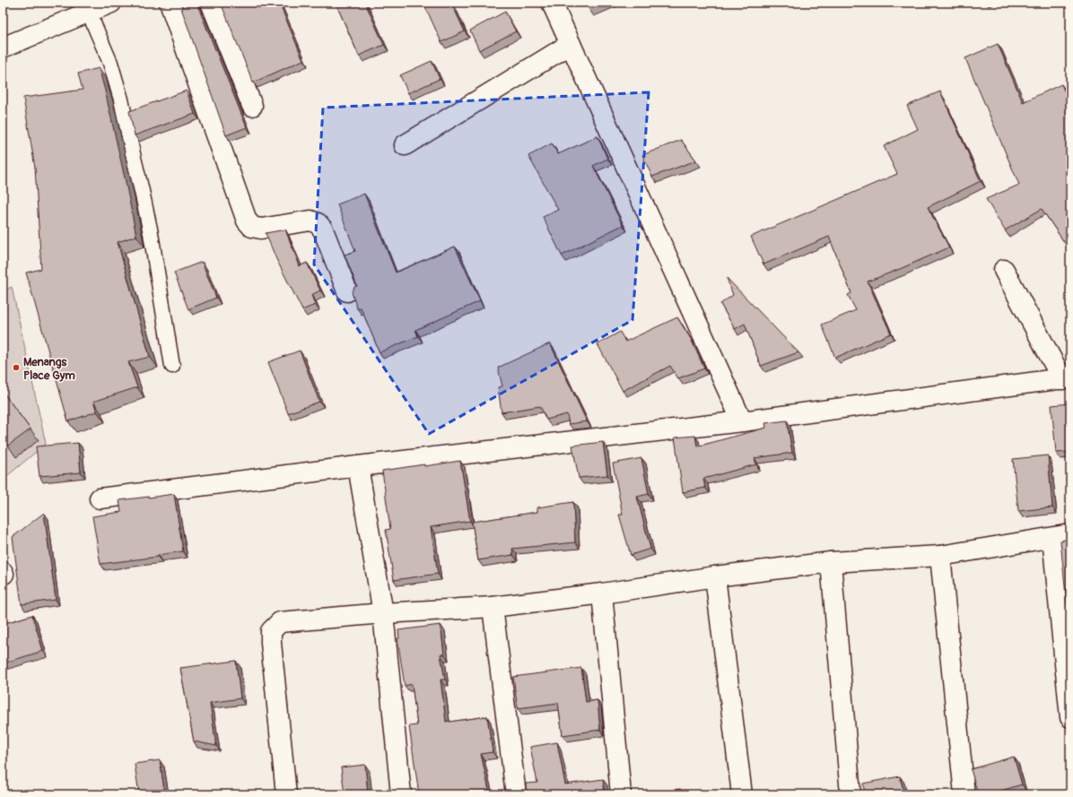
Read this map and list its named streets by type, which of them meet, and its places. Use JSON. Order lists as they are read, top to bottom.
{
  "places": ["Menangs Place Gym"]
}
